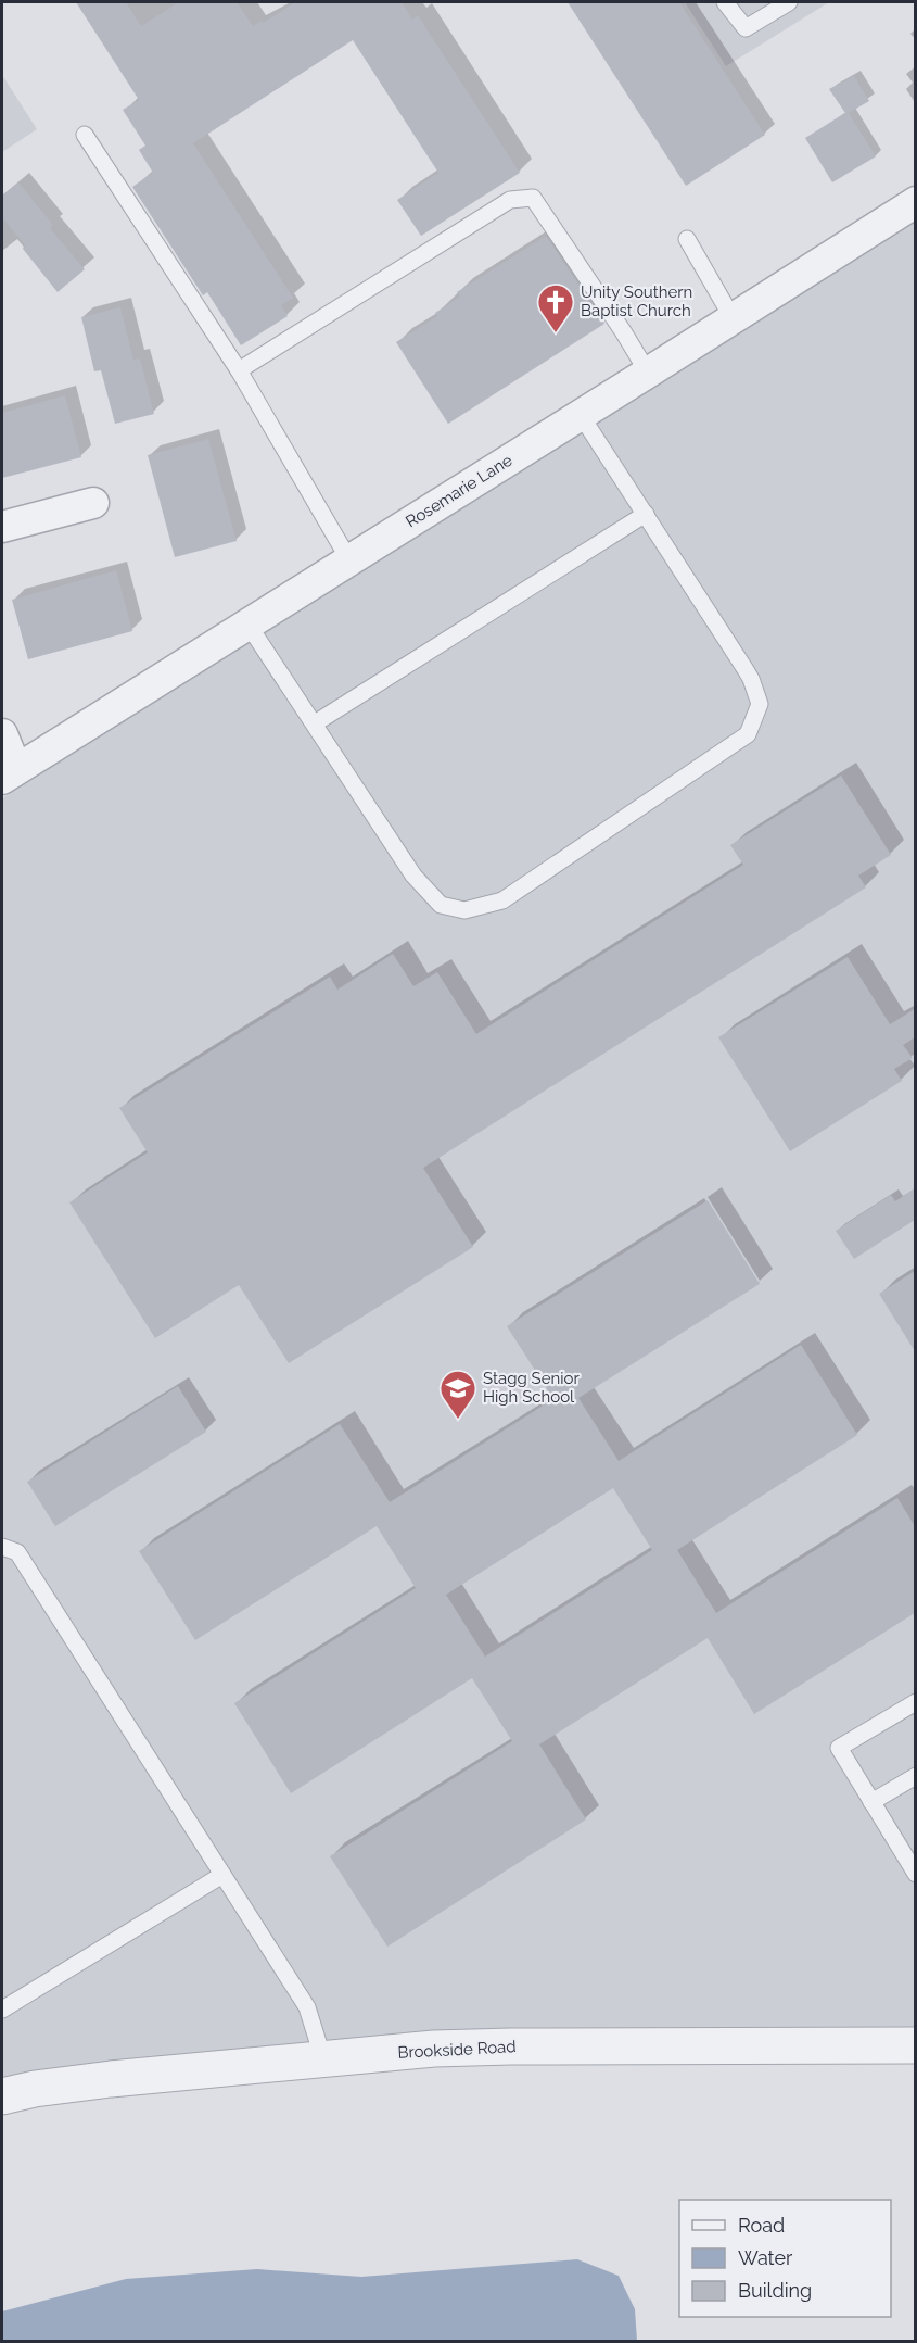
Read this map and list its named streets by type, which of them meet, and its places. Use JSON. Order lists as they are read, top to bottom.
{
  "streets": {
    "street": ["Rosemarie Lane", "Brookside Road"]
  },
  "places": {
    "church": ["Unity Southern Baptist Church"],
    "school or university": ["Stagg Senior High School"]
  },
  "legend": ["Road", "Water", "Building"]
}
